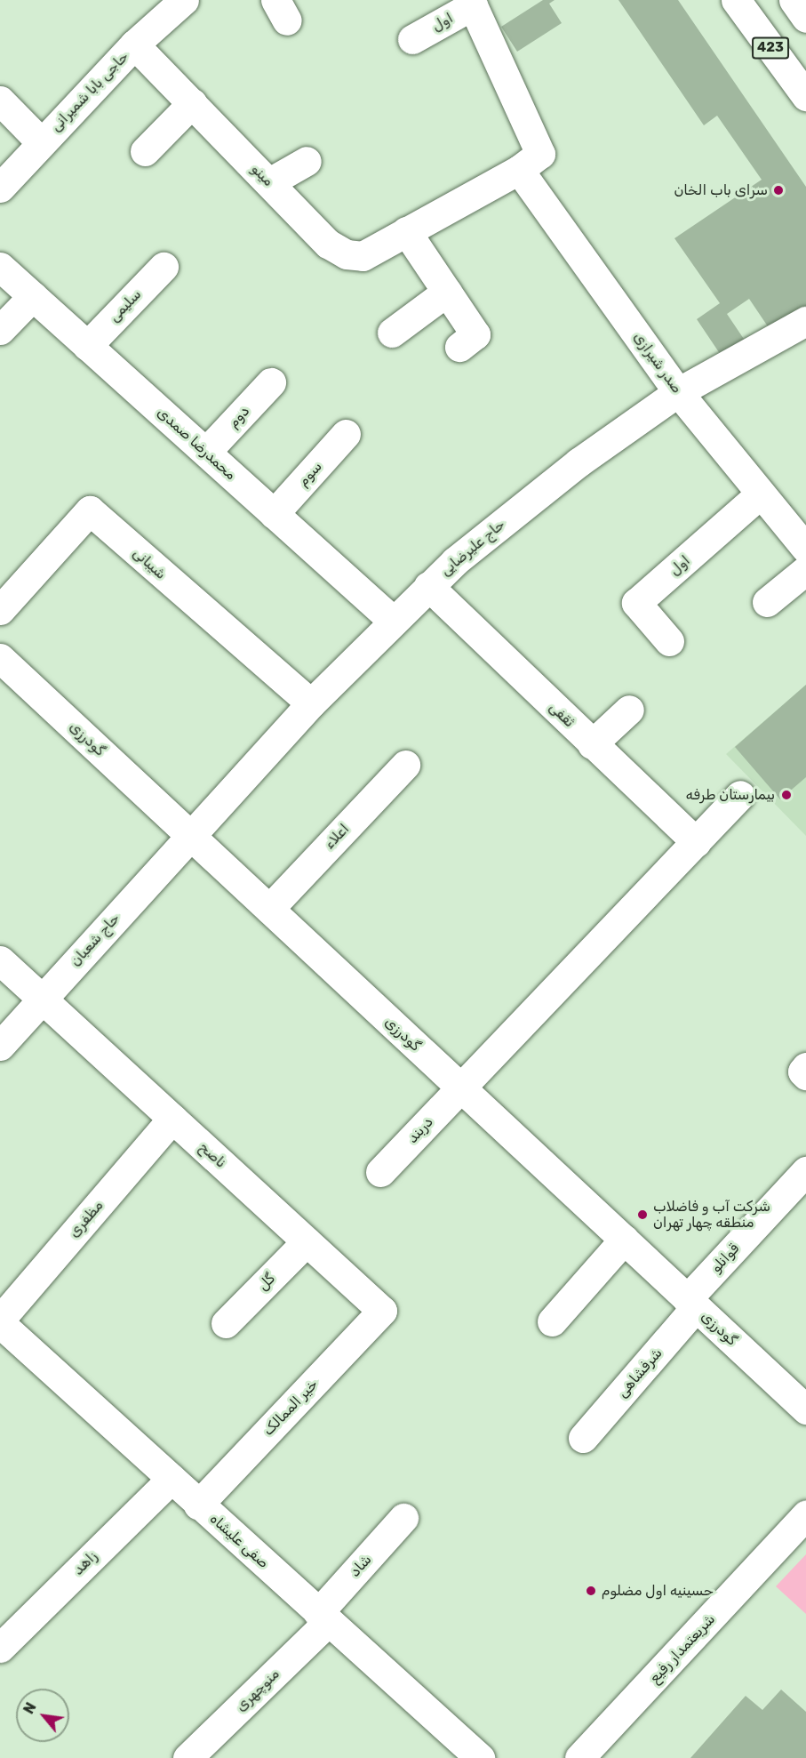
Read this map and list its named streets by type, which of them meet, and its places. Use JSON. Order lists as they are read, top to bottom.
{
  "streets": {
    "street": [
      "اول",
      "423",
      "حاجی بابا شمیرانی",
      "مینو",
      "سلیمی",
      "صدر شیرازی",
      "دوم",
      "محمدرضا صمدی",
      "سوم",
      "حاج علیرضایی",
      "شیبانی",
      "ثقفی",
      "گودرزی",
      "اعلاء",
      "حاج شعبان",
      "دربند",
      "ناصح",
      "مظفری",
      "قوانلو",
      "گل",
      "شرفشاهی",
      "خیر الممالک",
      "صفی علیشاه",
      "زاهد",
      "شاد",
      "شریعتمدار رفیع",
      "منوچهری"
    ]
  },
  "crossings": [
    ["اول", "مینو"],
    ["اول", "صدر شیرازی"],
    ["حاجی بابا شمیرانی", "مینو"],
    ["مینو", "صدر شیرازی"],
    ["سلیمی", "محمدرضا صمدی"],
    ["صدر شیرازی", "حاج علیرضایی"],
    ["دوم", "محمدرضا صمدی"],
    ["محمدرضا صمدی", "سوم"],
    ["محمدرضا صمدی", "حاج علیرضایی"],
    ["حاج علیرضایی", "شیبانی"],
    ["حاج علیرضایی", "ثقفی"],
    ["حاج علیرضایی", "گودرزی"],
    ["حاج علیرضایی", "حاج شعبان"],
    ["گودرزی", "اعلاء"],
    ["گودرزی", "حاج شعبان"],
    ["گودرزی", "دربند"],
    ["گودرزی", "قوانلو"],
    ["گودرزی", "شرفشاهی"],
    ["حاج شعبان", "ناصح"],
    ["ناصح", "مظفری"],
    ["ناصح", "گل"],
    ["ناصح", "خیر الممالک"],
    ["مظفری", "صفی علیشاه"],
    ["قوانلو", "شرفشاهی"],
    ["خیر الممالک", "صفی علیشاه"],
    ["صفی علیشاه", "زاهد"],
    ["صفی علیشاه", "شاد"],
    ["صفی علیشاه", "منوچهری"],
    ["شاد", "منوچهری"]
  ],
  "places": [
    "سرای باب الخان",
    "بیمارستان طرفه",
    "شرکت آب و فاضلاب منطقه چهار تهران",
    "حسینیه اول مضلوم"
  ],
  "north": "top left"
}
